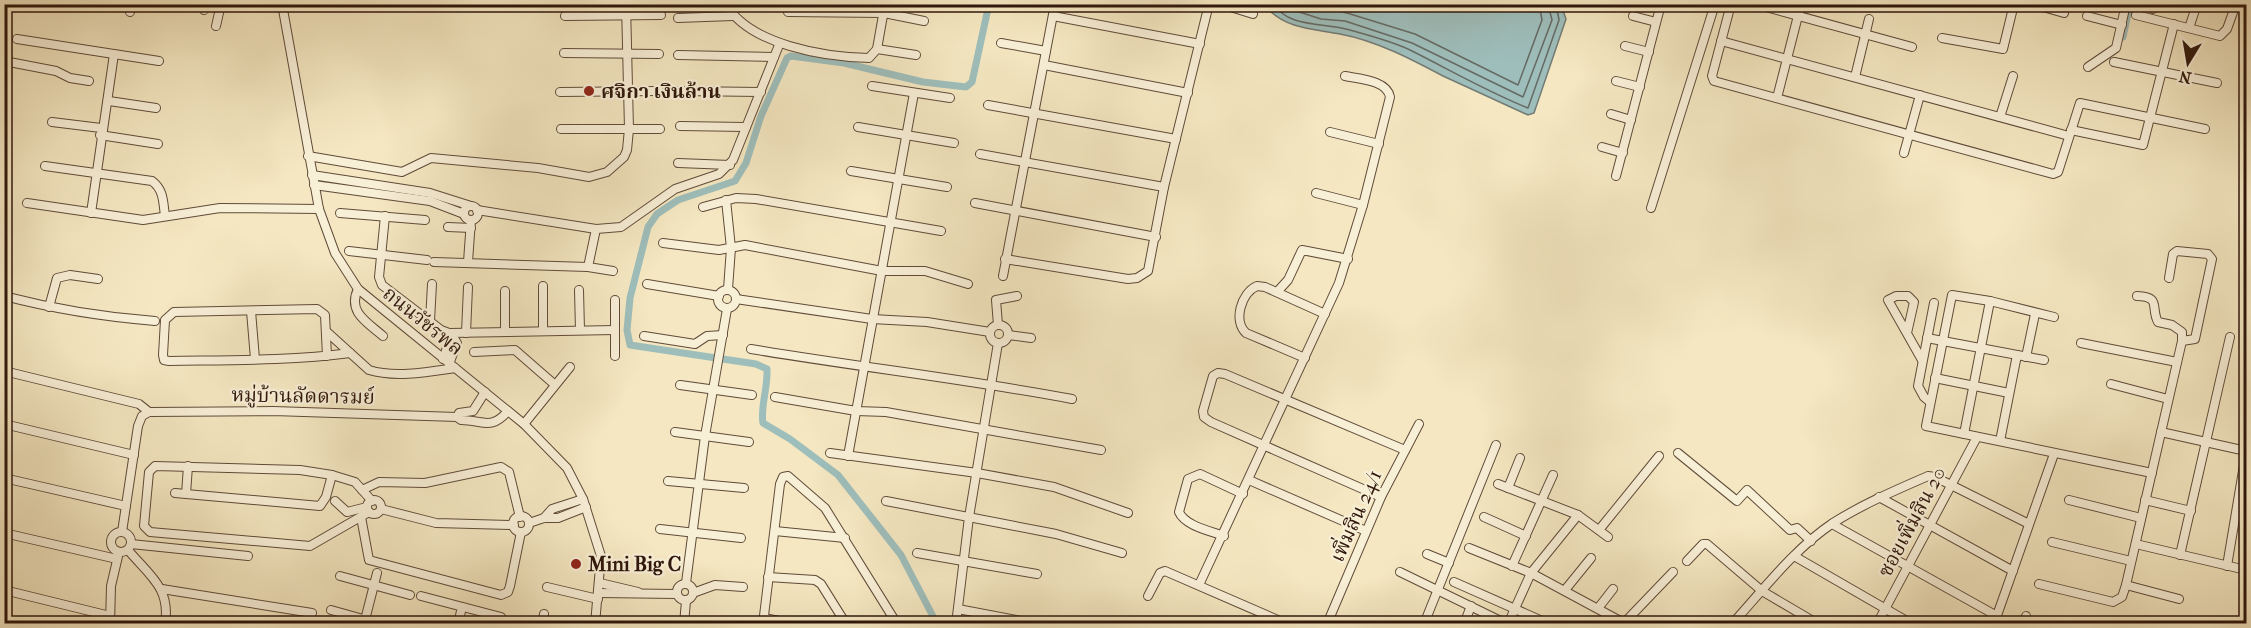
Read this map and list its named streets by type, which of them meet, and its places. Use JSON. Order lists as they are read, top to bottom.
{
  "streets": {
    "street": [
      "ถนนวัชรพล",
      "หมู่บ้านลัดดารมย์",
      "เพิ่มสิน 24/1",
      "ซอยเพิ่มสิน 20"
    ]
  },
  "crossings": [
    ["ถนนวัชรพล", "หมู่บ้านลัดดารมย์"]
  ],
  "places": ["ศจิกา เงินล้าน", "Mini Big C"],
  "north": "bottom"
}
